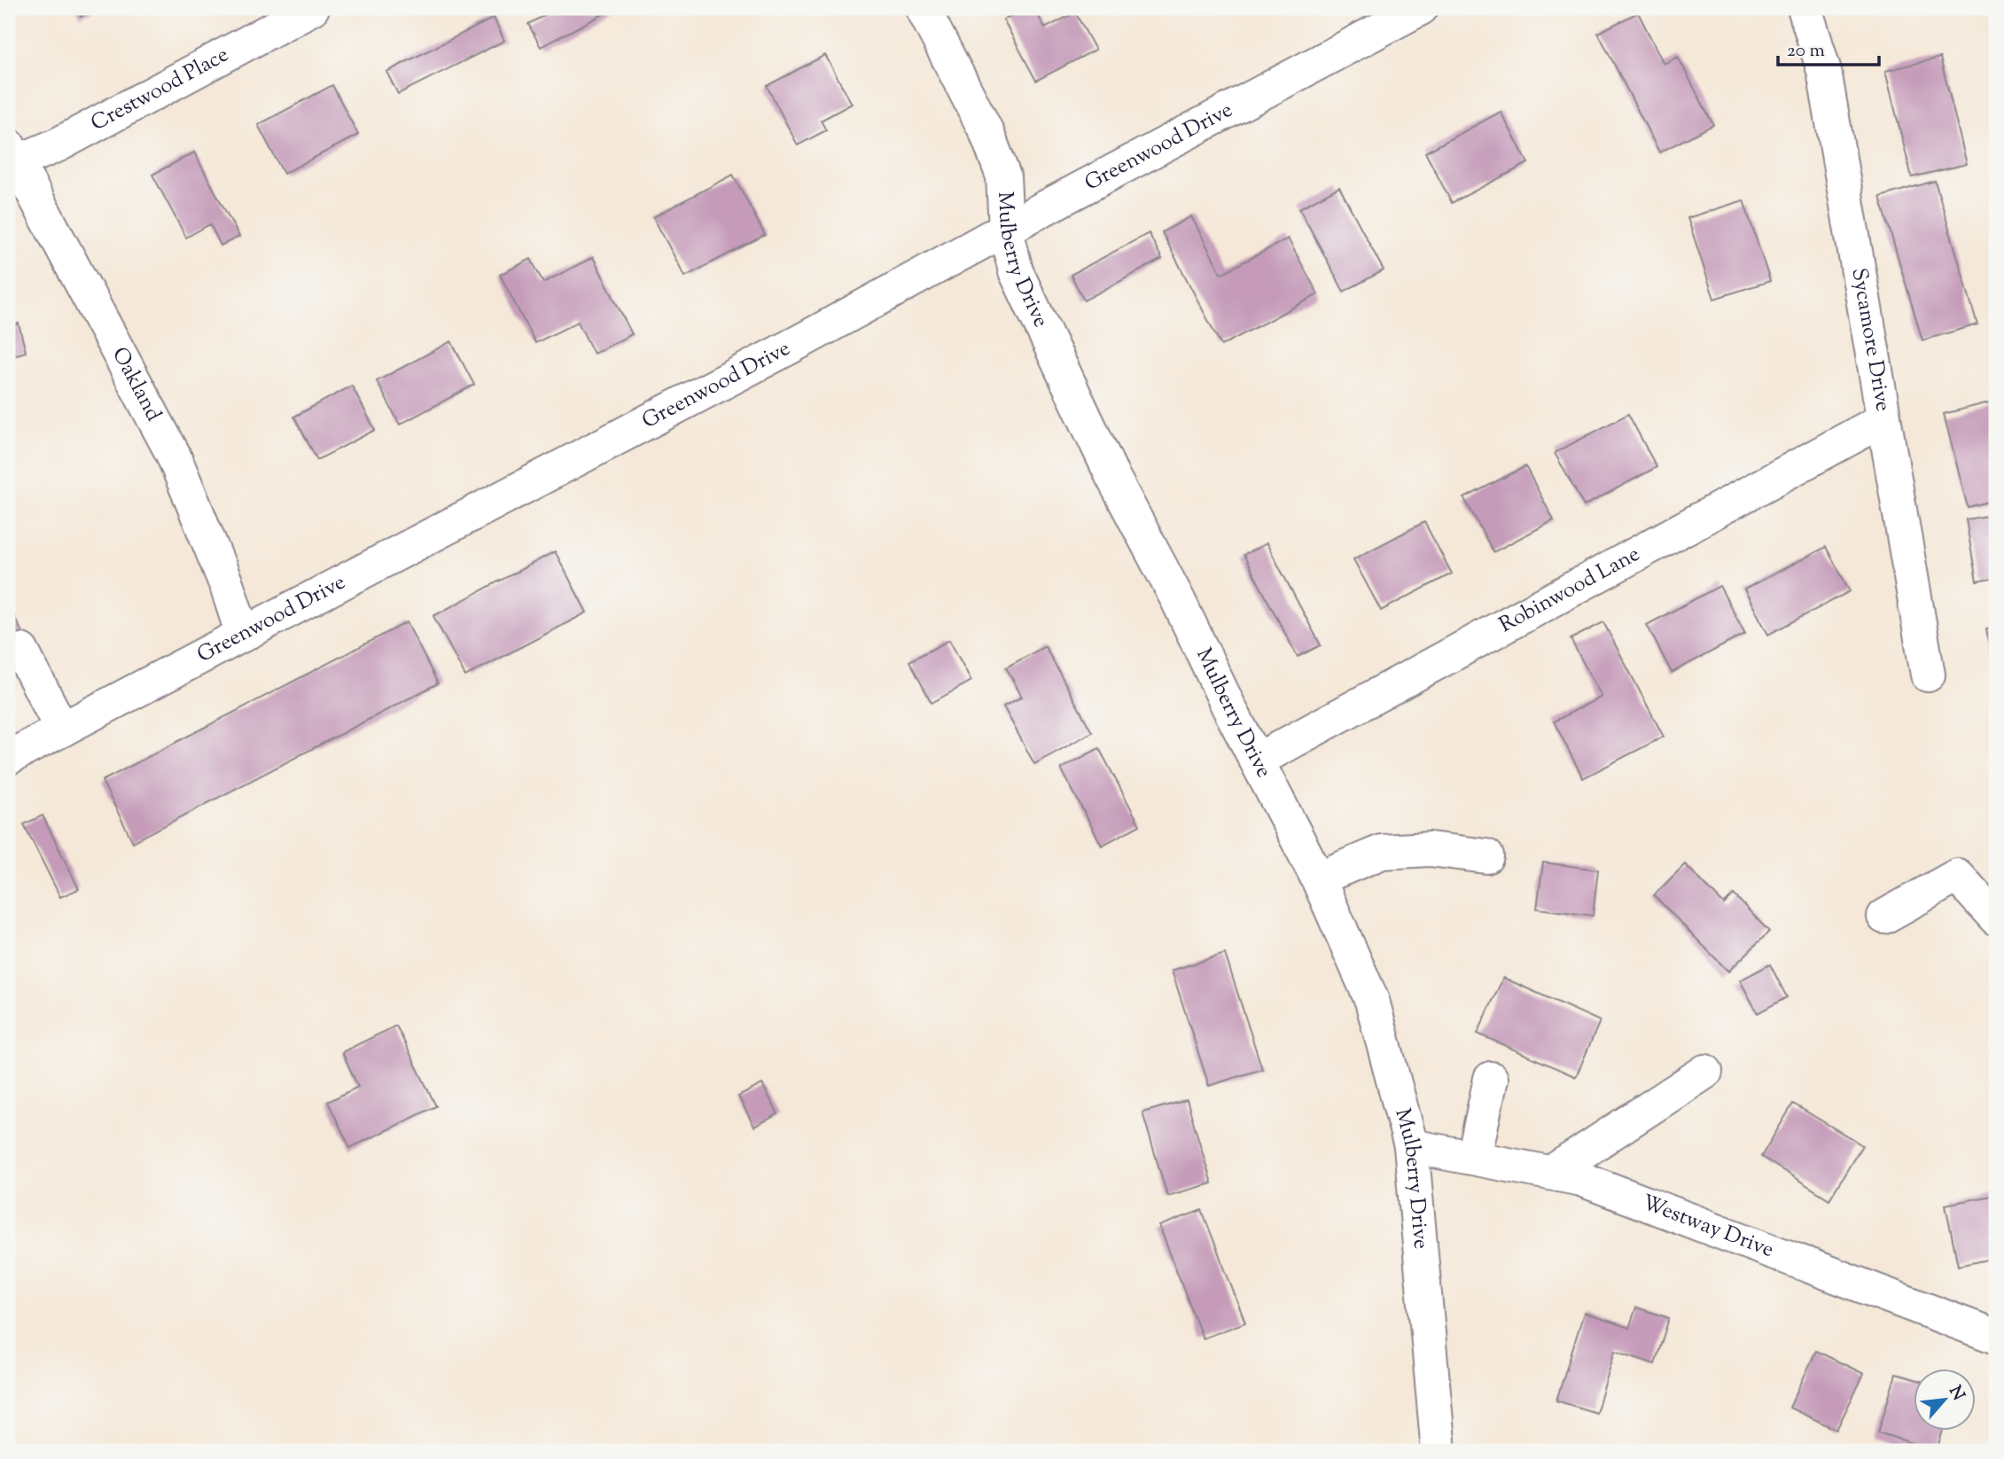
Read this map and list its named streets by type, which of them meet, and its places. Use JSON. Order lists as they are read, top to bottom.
{
  "streets": {
    "street": [
      "Crestwood Place",
      "Greenwood Drive",
      "Mulberry Drive",
      "Sycamore Drive",
      "Oakland",
      "Robinwood Lane",
      "Westway Drive"
    ]
  },
  "crossings": [
    ["Crestwood Place", "Oakland"],
    ["Greenwood Drive", "Mulberry Drive"],
    ["Greenwood Drive", "Oakland"],
    ["Mulberry Drive", "Robinwood Lane"],
    ["Mulberry Drive", "Westway Drive"],
    ["Sycamore Drive", "Robinwood Lane"]
  ],
  "scale_bar": "20 m",
  "north": "top right"
}
